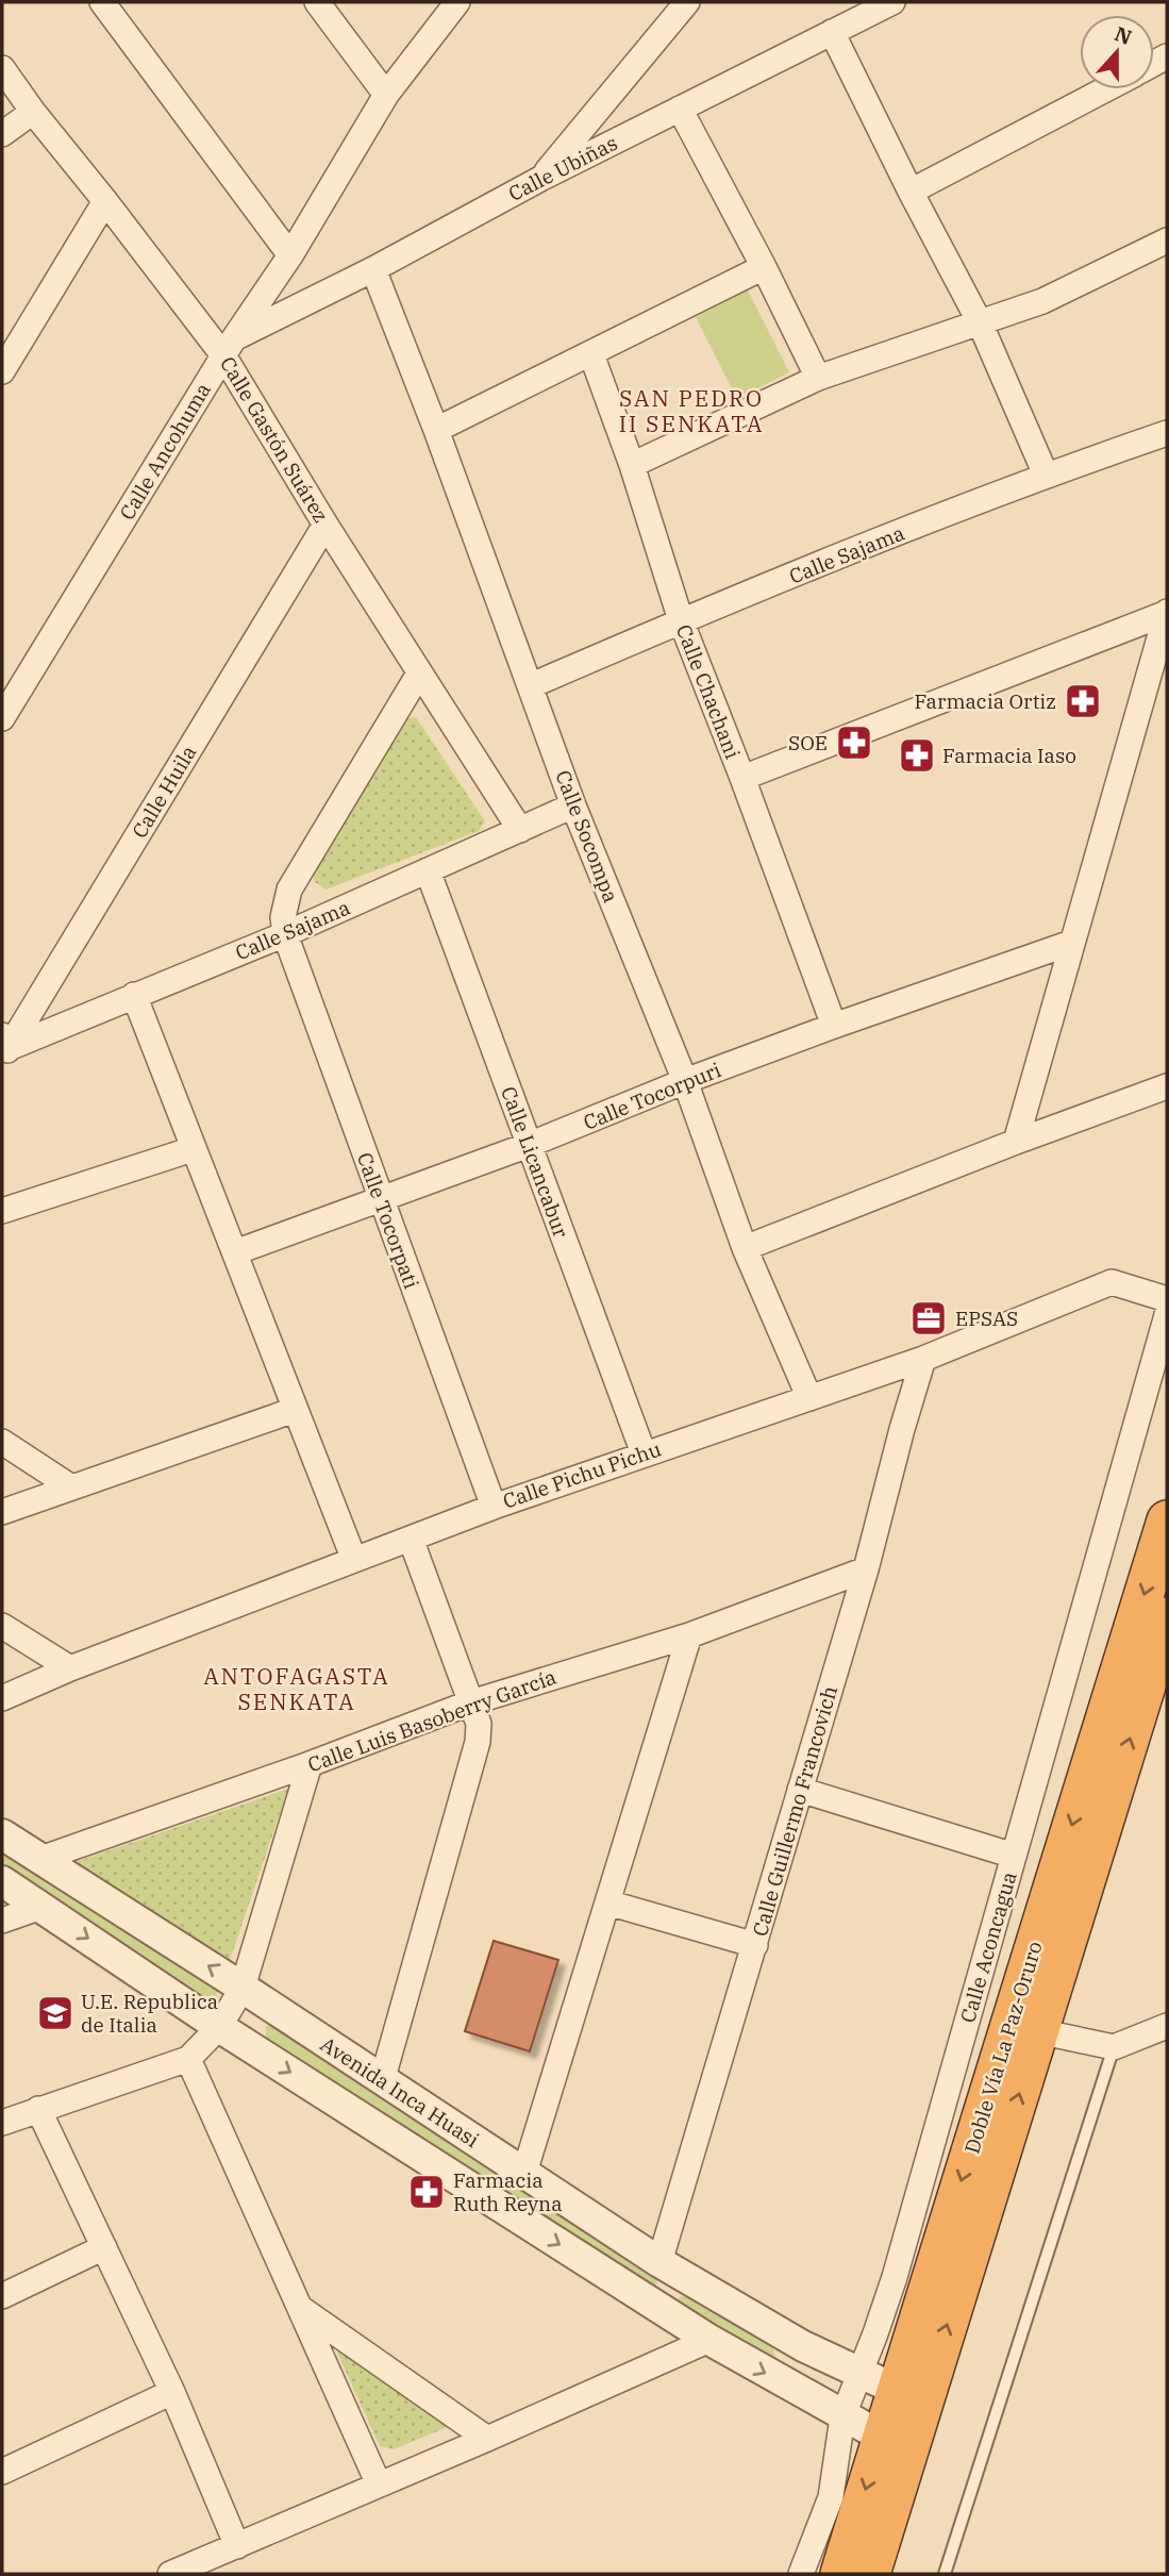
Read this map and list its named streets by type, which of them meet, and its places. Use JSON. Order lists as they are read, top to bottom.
{
  "streets": {
    "highway": ["Doble Vía La Paz-Oruro"],
    "street": [
      "Calle Ubiñas",
      "Calle Gastón Suárez",
      "Calle Ancohuma",
      "Calle Sajama",
      "Calle Chachani",
      "Calle Huila",
      "Calle Socompa",
      "Calle Tocorpuri",
      "Calle Licancabur",
      "Calle Tocorpati",
      "Calle Pichu Pichu",
      "Calle Luis Basoberry García",
      "Calle Guillermo Francovich",
      "Calle Aconcagua",
      "Avenida Inca Huasi"
    ]
  },
  "crossings": [
    ["Calle Ubiñas", "Calle Gastón Suárez"],
    ["Calle Ubiñas", "Calle Ancohuma"],
    ["Calle Ubiñas", "Calle Socompa"],
    ["Calle Gastón Suárez", "Calle Ancohuma"],
    ["Calle Gastón Suárez", "Calle Sajama"],
    ["Calle Gastón Suárez", "Calle Huila"],
    ["Calle Sajama", "Calle Chachani"],
    ["Calle Sajama", "Calle Huila"],
    ["Calle Sajama", "Calle Socompa"],
    ["Calle Sajama", "Calle Licancabur"],
    ["Calle Sajama", "Calle Tocorpati"],
    ["Calle Chachani", "Calle Tocorpuri"],
    ["Calle Socompa", "Calle Tocorpuri"],
    ["Calle Socompa", "Calle Pichu Pichu"],
    ["Calle Tocorpuri", "Calle Licancabur"],
    ["Calle Tocorpuri", "Calle Tocorpati"],
    ["Calle Licancabur", "Calle Pichu Pichu"],
    ["Calle Tocorpati", "Calle Pichu Pichu"],
    ["Calle Pichu Pichu", "Calle Guillermo Francovich"],
    ["Calle Luis Basoberry García", "Calle Guillermo Francovich"],
    ["Calle Luis Basoberry García", "Avenida Inca Huasi"],
    ["Calle Guillermo Francovich", "Avenida Inca Huasi"],
    ["Calle Aconcagua", "Avenida Inca Huasi"],
    ["Doble Vía La Paz-Oruro", "Avenida Inca Huasi"]
  ],
  "districts": ["SAN PEDRO II SENKATA", "ANTOFAGASTA SENKATA"],
  "places": {
    "pharmacy": [
      "Farmacia Ortiz",
      "SOE",
      "Farmacia Iaso",
      "Farmacia Ruth Reyna"
    ],
    "office": ["EPSAS"],
    "school or university": ["U.E. Republica de Italia"]
  },
  "north": "top"
}
